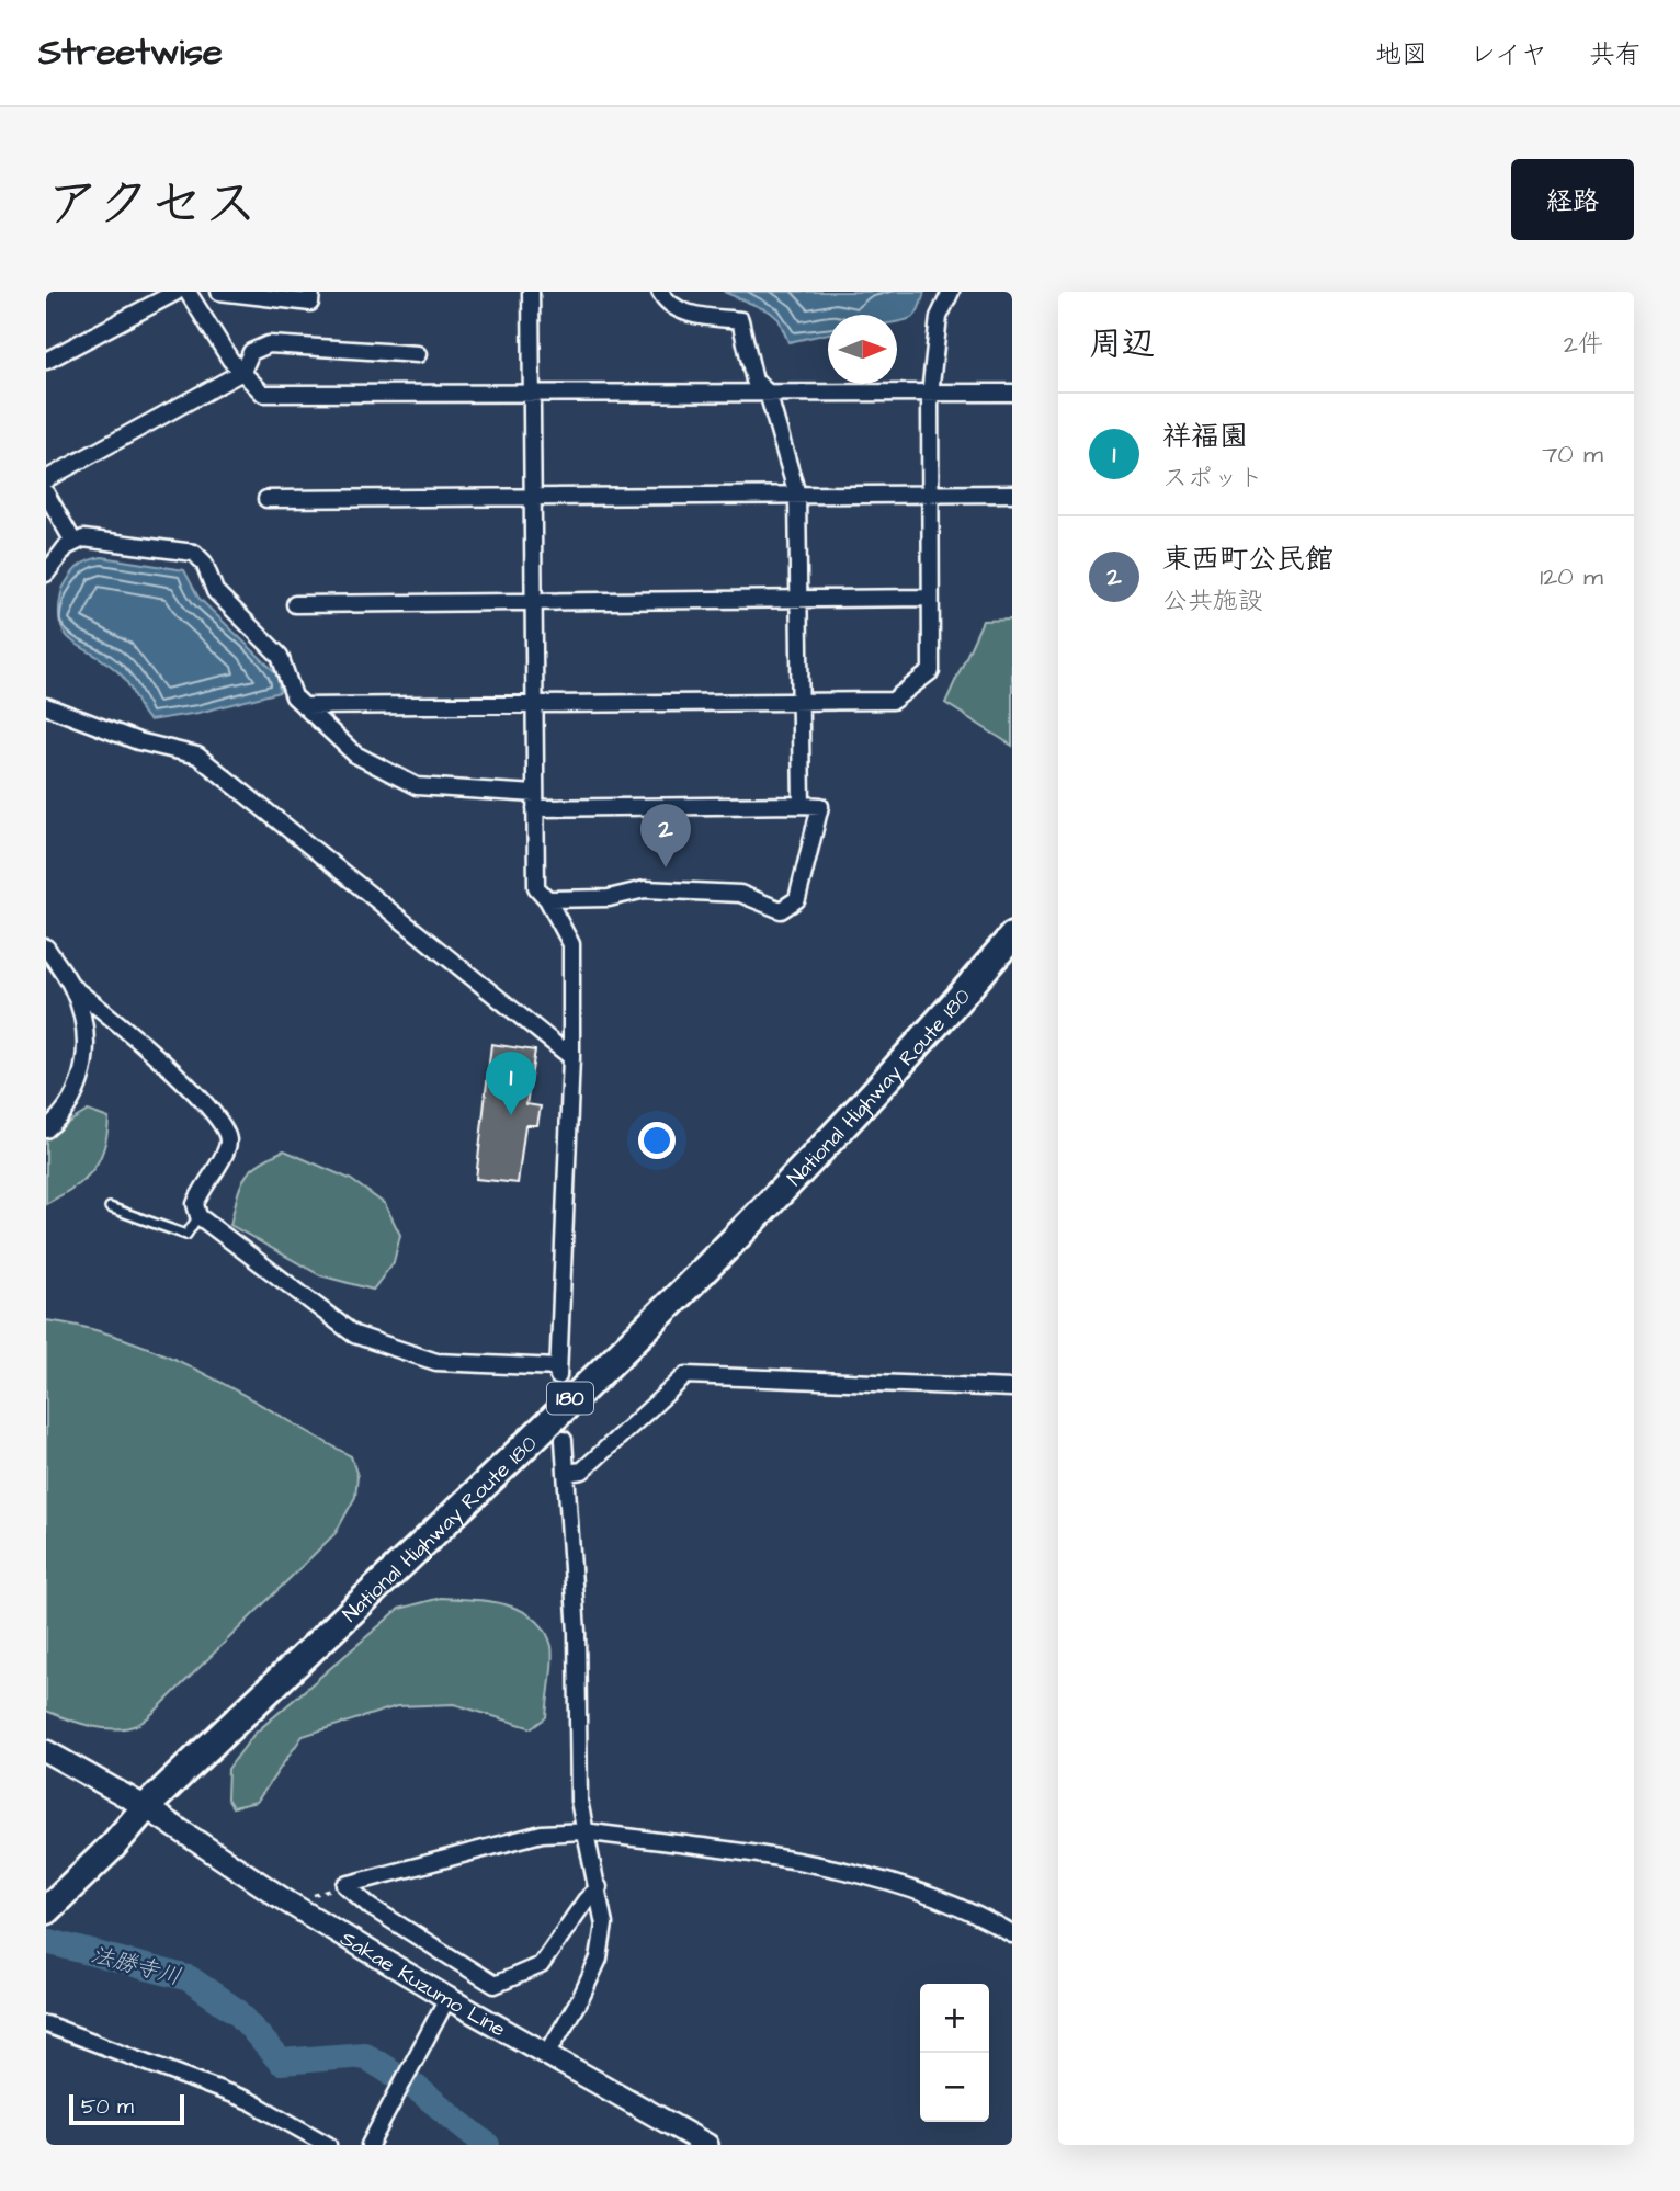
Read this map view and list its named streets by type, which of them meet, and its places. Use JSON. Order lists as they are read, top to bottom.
{
  "streets": {
    "highway": ["National Highway Route 180", "180"],
    "main road": ["Sakae Kuzumo Line"]
  },
  "crossings": [
    ["National Highway Route 180", "Sakae Kuzumo Line"]
  ],
  "water": ["法勝寺川"],
  "scale_bar": "50 m",
  "north": "right",
  "page": {
    "header": "Streetwise",
    "nav": ["地図", "レイヤ", "共有"],
    "title": "アクセス",
    "buttons": "経路",
    "heading": ["周辺", "2件"],
    "list": [
      {
        "mark": "1",
        "name": "祥福園",
        "note": "スポット",
        "value": "70 m"
      },
      {
        "mark": "2",
        "name": "東西町公民館",
        "note": "公共施設",
        "value": "120 m"
      }
    ],
    "pins": ["2", "1"],
    "map_buttons": ["+", "−"],
    "scale": "50 m"
  }
}
